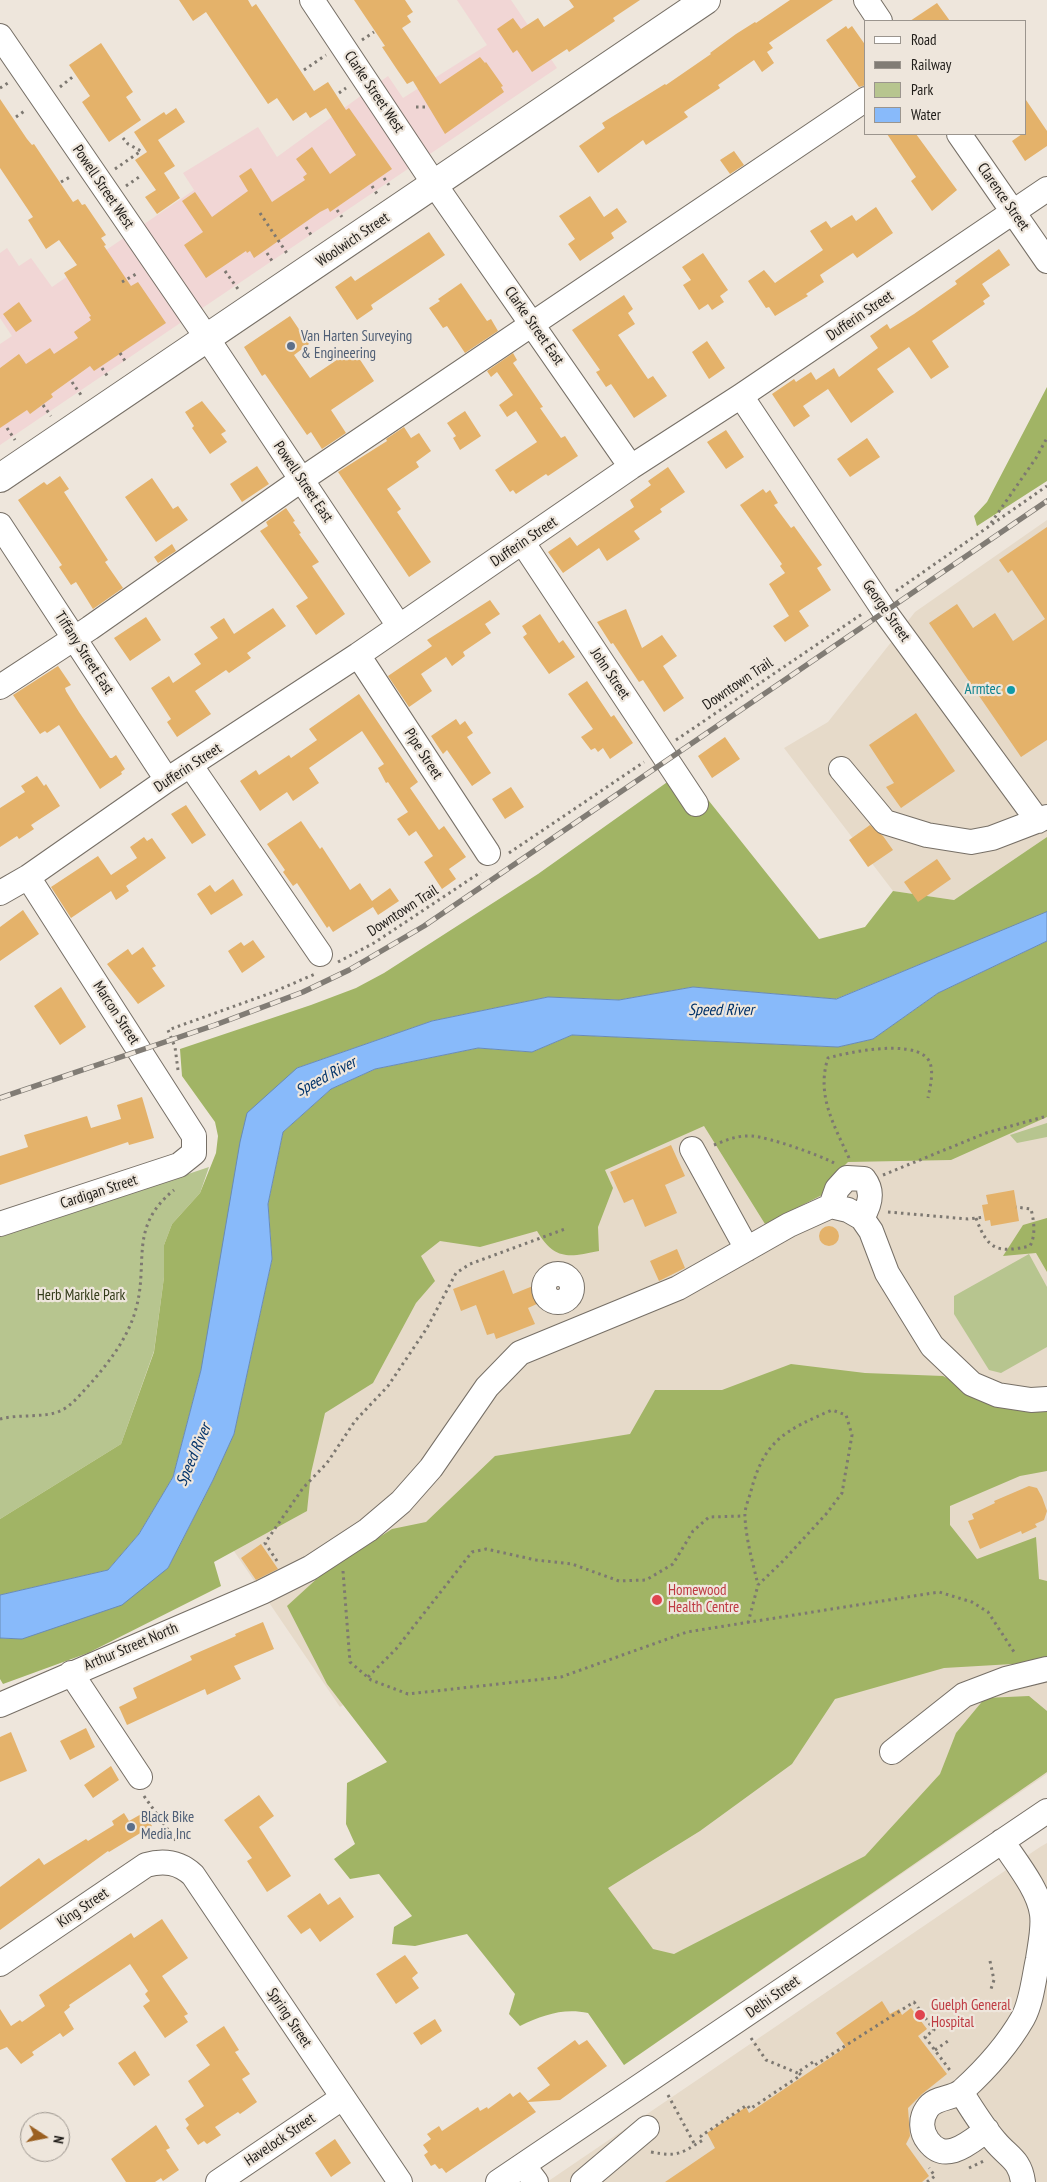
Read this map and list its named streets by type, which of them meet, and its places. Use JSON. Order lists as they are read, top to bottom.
{
  "streets": {
    "main road": ["Woolwich Street"],
    "street": [
      "Clarke Street West",
      "Powell Street West",
      "Clarence Street",
      "Dufferin Street",
      "Clarke Street East",
      "Powell Street East",
      "George Street",
      "Tiffany Street East",
      "John Street",
      "Pipe Street",
      "Marcon Street",
      "Cardigan Street",
      "Arthur Street North",
      "King Street",
      "Delhi Street",
      "Spring Street",
      "Havelock Street"
    ],
    "path": ["Downtown Trail"]
  },
  "crossings": [
    ["Clarke Street West", "Woolwich Street"],
    ["Clarke Street West", "Clarke Street East"],
    ["Powell Street West", "Woolwich Street"],
    ["Powell Street West", "Powell Street East"],
    ["Clarence Street", "Dufferin Street"],
    ["Woolwich Street", "Clarke Street East"],
    ["Woolwich Street", "Powell Street East"],
    ["Dufferin Street", "Clarke Street East"],
    ["Dufferin Street", "Powell Street East"],
    ["Dufferin Street", "George Street"],
    ["Dufferin Street", "Tiffany Street East"],
    ["Dufferin Street", "John Street"],
    ["Dufferin Street", "Pipe Street"],
    ["Dufferin Street", "Marcon Street"],
    ["George Street", "Downtown Trail"],
    ["John Street", "Downtown Trail"],
    ["Downtown Trail", "Pipe Street"],
    ["Marcon Street", "Cardigan Street"],
    ["King Street", "Spring Street"],
    ["Spring Street", "Havelock Street"]
  ],
  "water": ["Speed River"],
  "parks": ["Herb Markle Park"],
  "places": [
    "Van Harten Surveying & Engineering",
    "Armtec",
    "Homewood Health Centre",
    "Black Bike Media Inc",
    "Guelph General Hospital"
  ],
  "legend": [
    "Road",
    "Railway",
    "Park",
    "Water"
  ],
  "north": "right"
}
